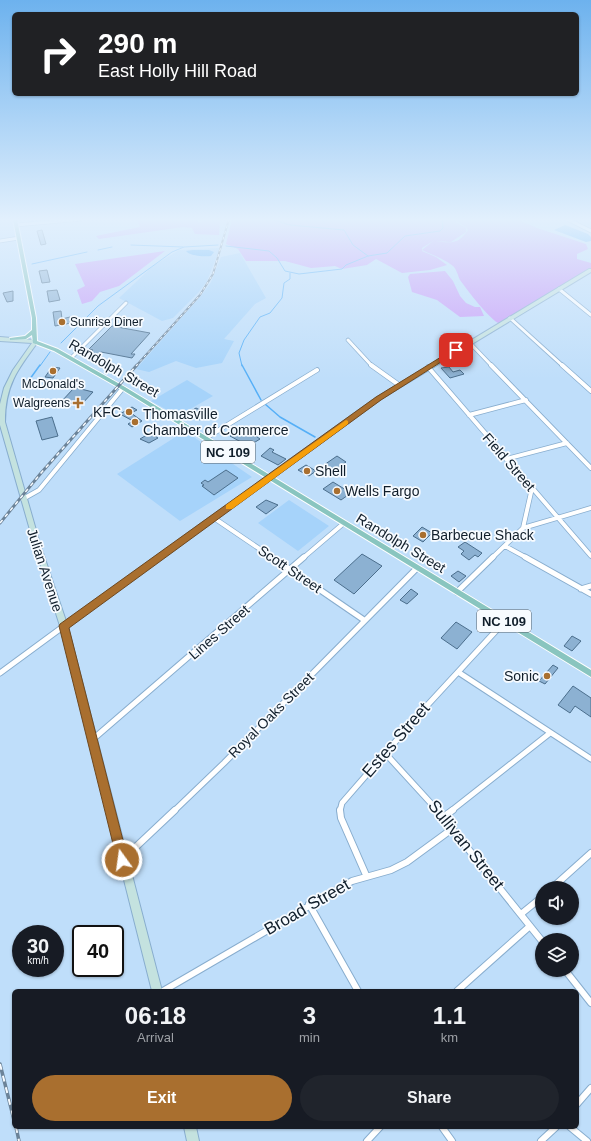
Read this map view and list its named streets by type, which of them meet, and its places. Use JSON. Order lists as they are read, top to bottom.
{
  "streets": {
    "main road": ["Randolph Street", "NC 109"],
    "street": [
      "Field Street",
      "Scott Street",
      "Julian Avenue",
      "Lines Street",
      "Royal Oaks Street",
      "Estes Street",
      "Sullivan Street",
      "Broad Street"
    ]
  },
  "crossings": [
    ["Randolph Street", "Julian Avenue"],
    ["Randolph Street", "Lines Street"],
    ["Randolph Street", "Royal Oaks Street"],
    ["Randolph Street", "Estes Street"],
    ["Scott Street", "Lines Street"],
    ["Scott Street", "Royal Oaks Street"],
    ["Julian Avenue", "Lines Street"],
    ["Julian Avenue", "Royal Oaks Street"],
    ["Estes Street", "Sullivan Street"],
    ["Estes Street", "Broad Street"],
    ["Sullivan Street", "Broad Street"]
  ],
  "places": {
    "other": [
      "Sunrise Diner",
      "McDonald's",
      "KFC",
      "Thomasville Chamber of Commerce",
      "Shell",
      "Wells Fargo",
      "Barbecue Shack",
      "Sonic"
    ],
    "health": ["Walgreens"]
  },
  "page": {
    "turn": ["290 m", "East Holly Hill Road"],
    "speed": "30 km/h",
    "limit": "40",
    "eta": [
      "06:18",
      "Arrival",
      "3",
      "min",
      "1.1",
      "km"
    ],
    "buttons": ["Exit", "Share"]
  }
}
